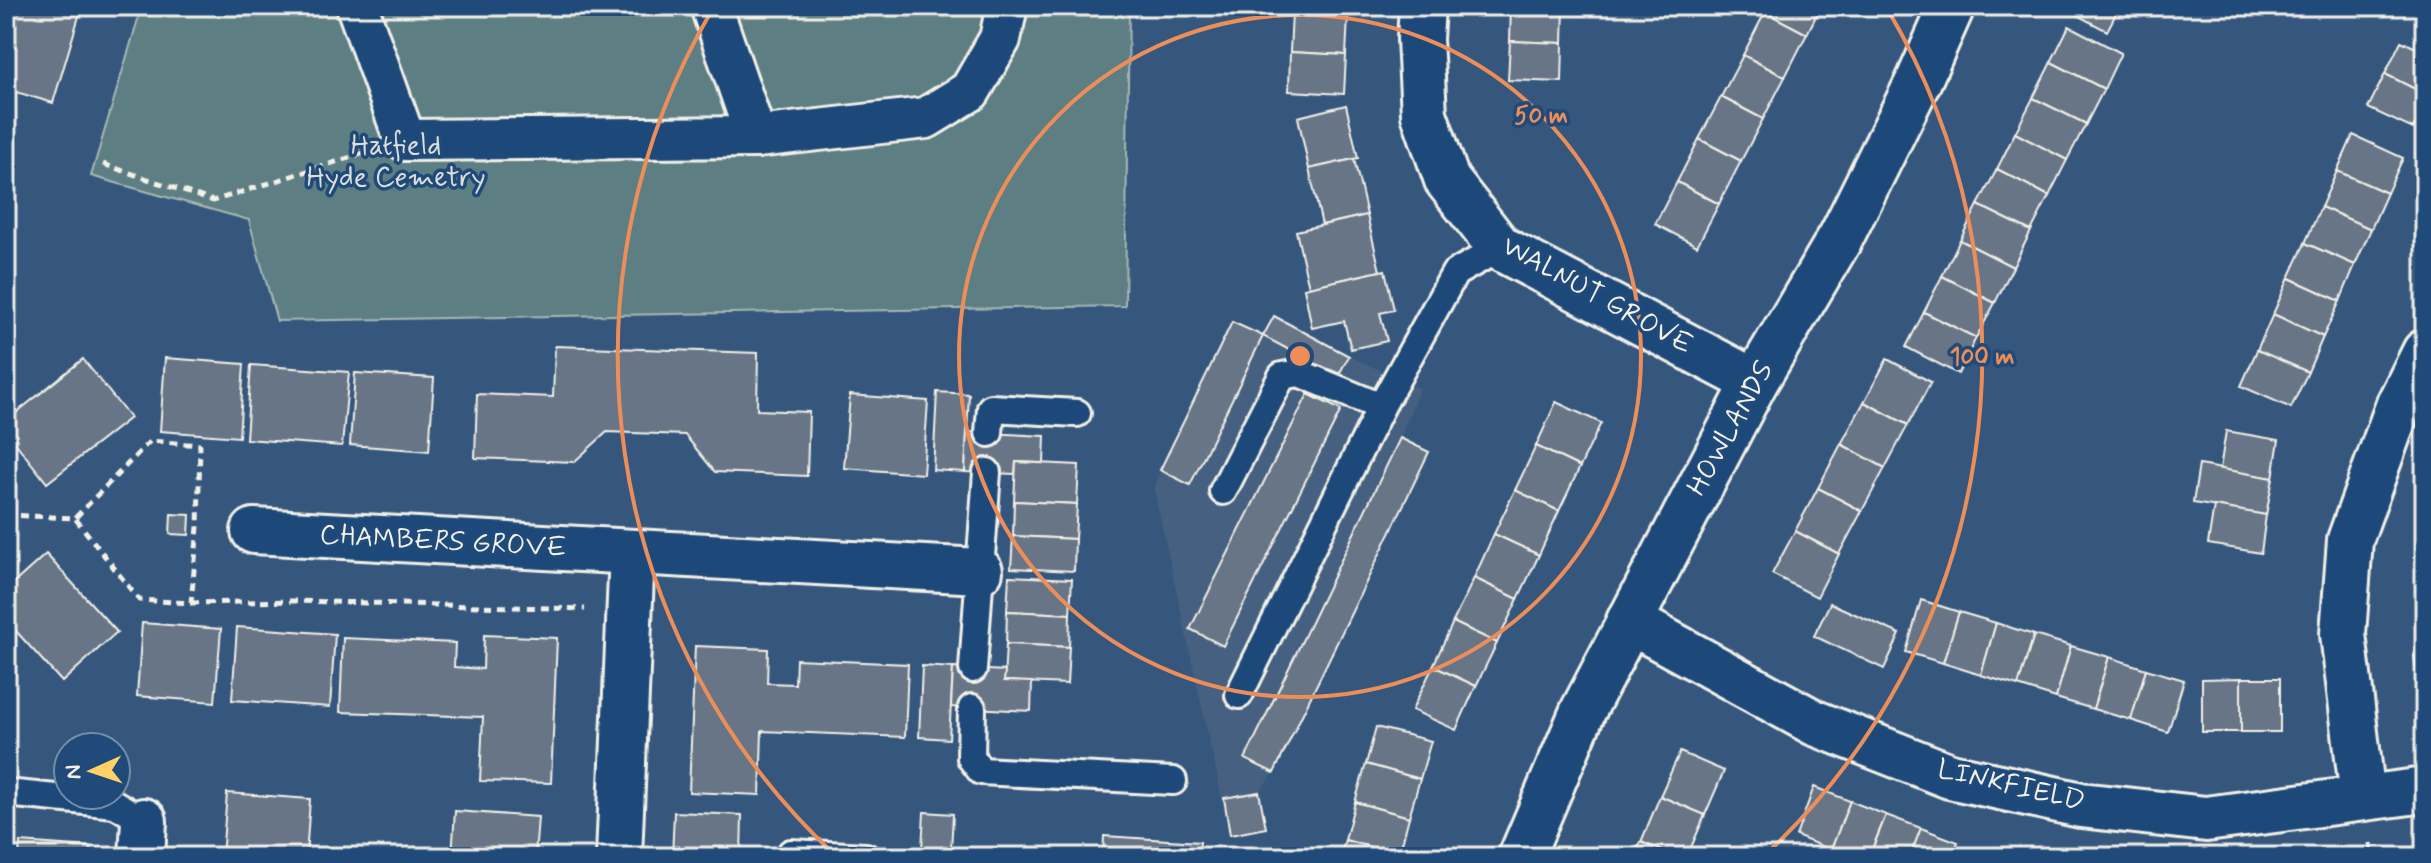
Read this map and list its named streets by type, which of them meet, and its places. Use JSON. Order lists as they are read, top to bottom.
{
  "streets": {
    "street": [
      "WALNUT GROVE",
      "HOWLANDS",
      "CHAMBERS GROVE",
      "LINKFIELD"
    ]
  },
  "crossings": [
    ["WALNUT GROVE", "HOWLANDS"],
    ["HOWLANDS", "LINKFIELD"]
  ],
  "parks": ["Hatfield Hyde Cemetry"],
  "north": "left",
  "rings": ["50 m", "100 m"]
}
